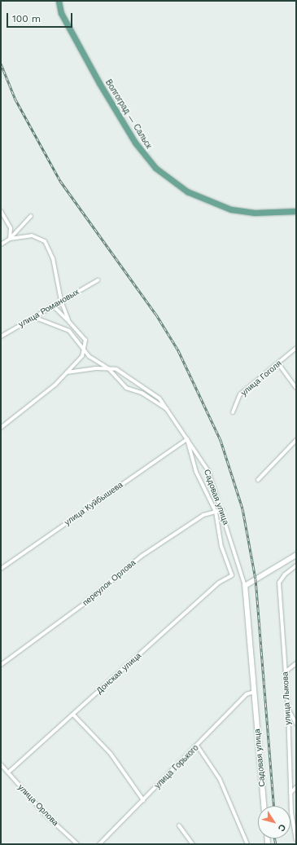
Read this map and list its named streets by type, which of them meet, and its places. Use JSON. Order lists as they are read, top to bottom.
{
  "streets": {
    "main road": ["Волгоград — Сальск"],
    "street": [
      "улица Романовых",
      "улица Гоголя",
      "Садовая улица",
      "улица Куйбышева",
      "переулок Орлова",
      "Донская улица",
      "улица Лыкова",
      "улица Горького",
      "улица Орлова"
    ]
  },
  "crossings": [
    ["Садовая улица", "улица Куйбышева"],
    ["Садовая улица", "переулок Орлова"],
    ["Садовая улица", "Донская улица"],
    ["Садовая улица", "улица Горького"],
    ["Донская улица", "улица Орлова"]
  ],
  "scale_bar": "100 m",
  "north": "bottom right"
}
